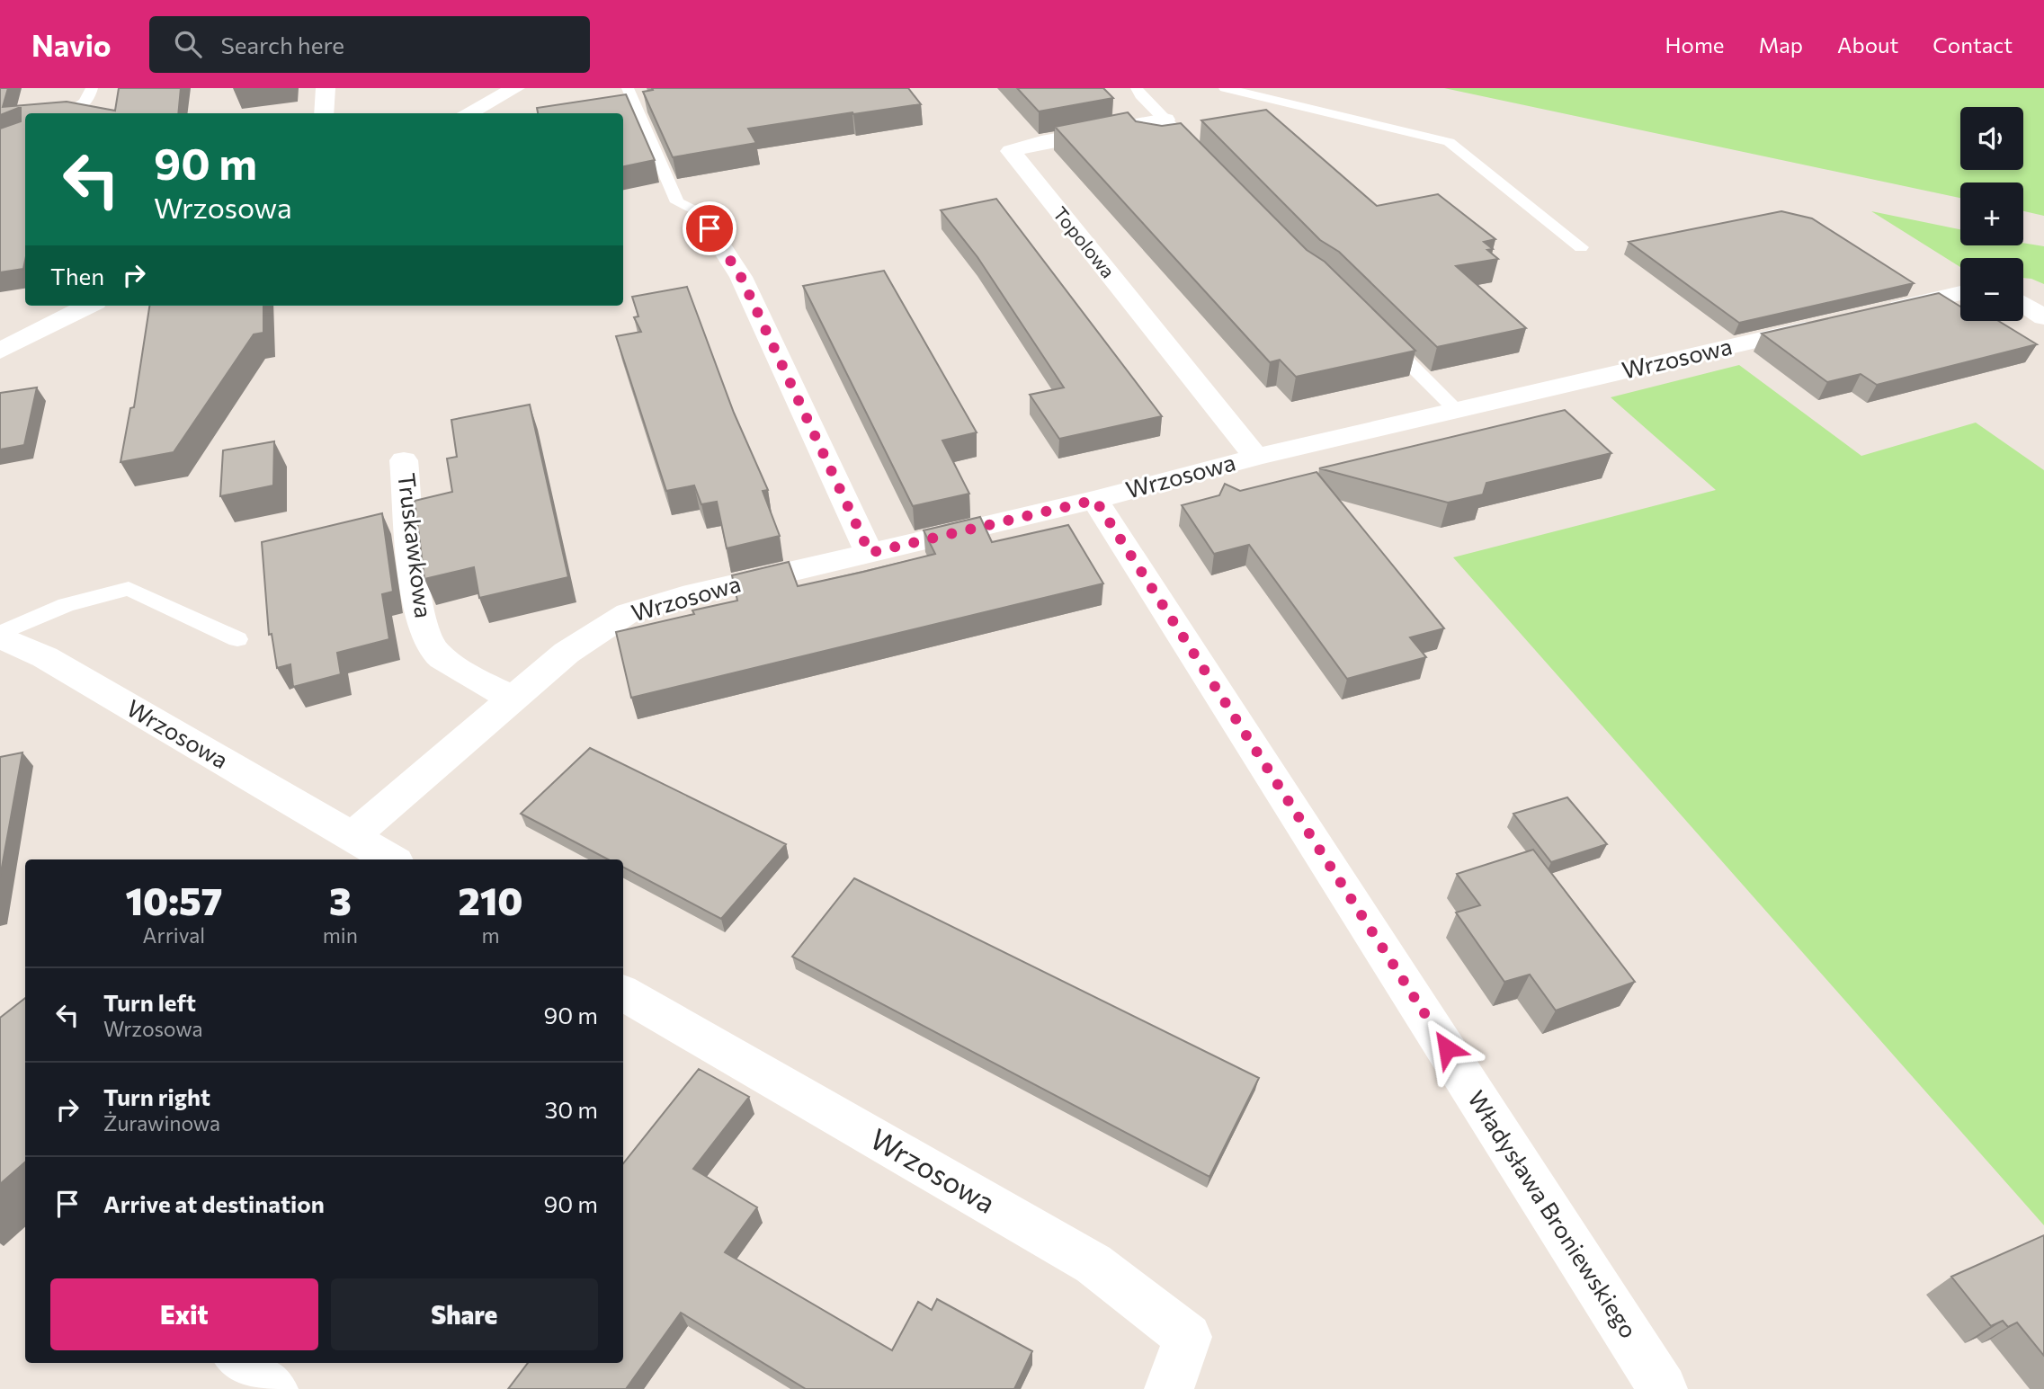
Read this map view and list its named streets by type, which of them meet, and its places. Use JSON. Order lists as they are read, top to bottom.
{
  "streets": {
    "street": [
      "Topolowa",
      "Wrzosowa",
      "Truskawkowa",
      "Władysława Broniewskiego"
    ]
  },
  "crossings": [
    ["Topolowa", "Wrzosowa"],
    ["Wrzosowa", "Truskawkowa"],
    ["Wrzosowa", "Władysława Broniewskiego"]
  ],
  "page": {
    "header": "Navio",
    "search": "Search here",
    "nav": [
      "Home",
      "Map",
      "About",
      "Contact"
    ],
    "map_buttons": ["+", "−"],
    "turn": ["90 m", "Wrzosowa"],
    "then": "Then",
    "eta": [
      "10:57",
      "Arrival",
      "3",
      "min",
      "210",
      "m"
    ],
    "list": [
      {
        "name": "Turn left",
        "note": "Wrzosowa",
        "value": "90 m"
      },
      {
        "name": "Turn right",
        "note": "Żurawinowa",
        "value": "30 m"
      },
      {
        "name": "Arrive at destination",
        "value": "90 m"
      }
    ],
    "buttons": ["Exit", "Share"]
  }
}
